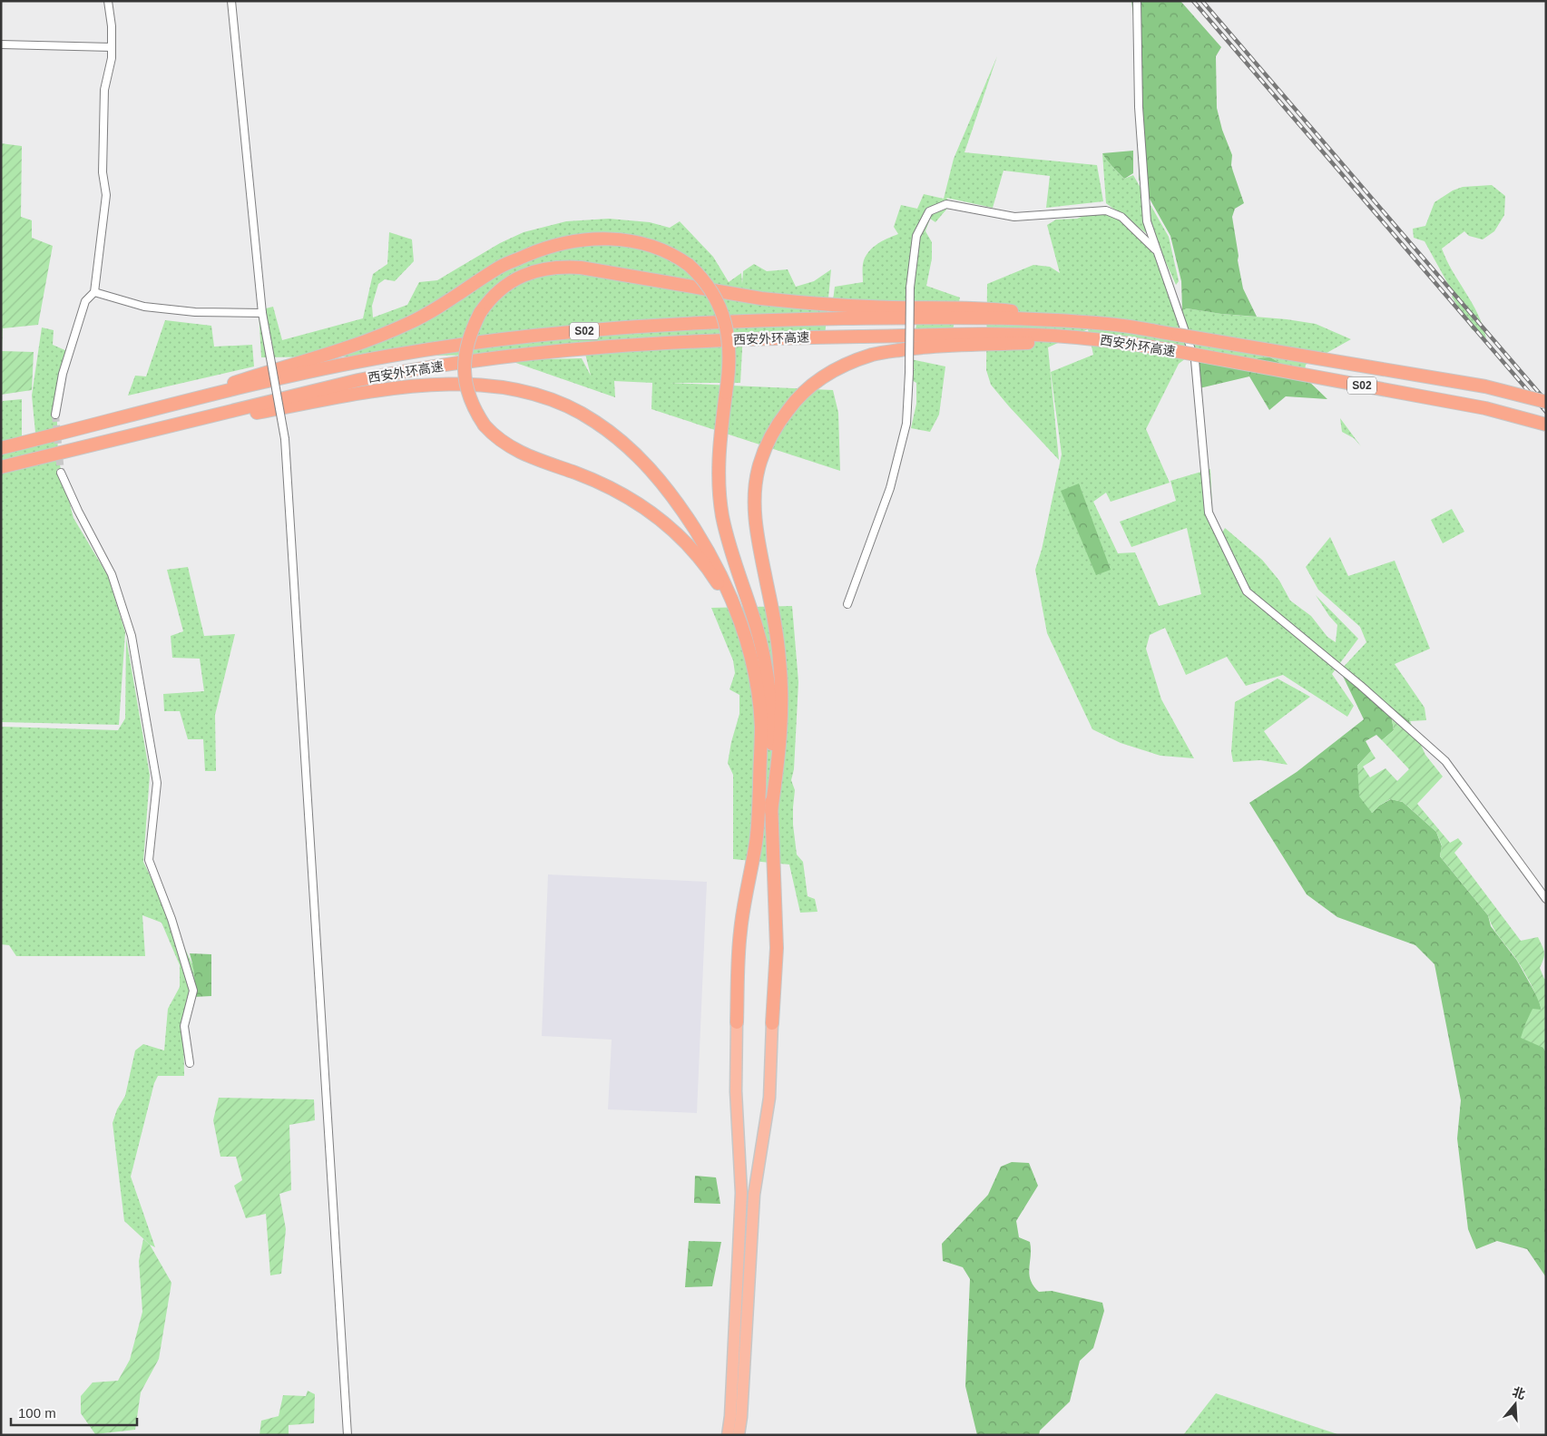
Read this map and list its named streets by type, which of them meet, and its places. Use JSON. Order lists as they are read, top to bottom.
{
  "streets": {
    "highway": ["S02", "西安外环高速"]
  },
  "scale_bar": "100 m",
  "north": "top"
}
